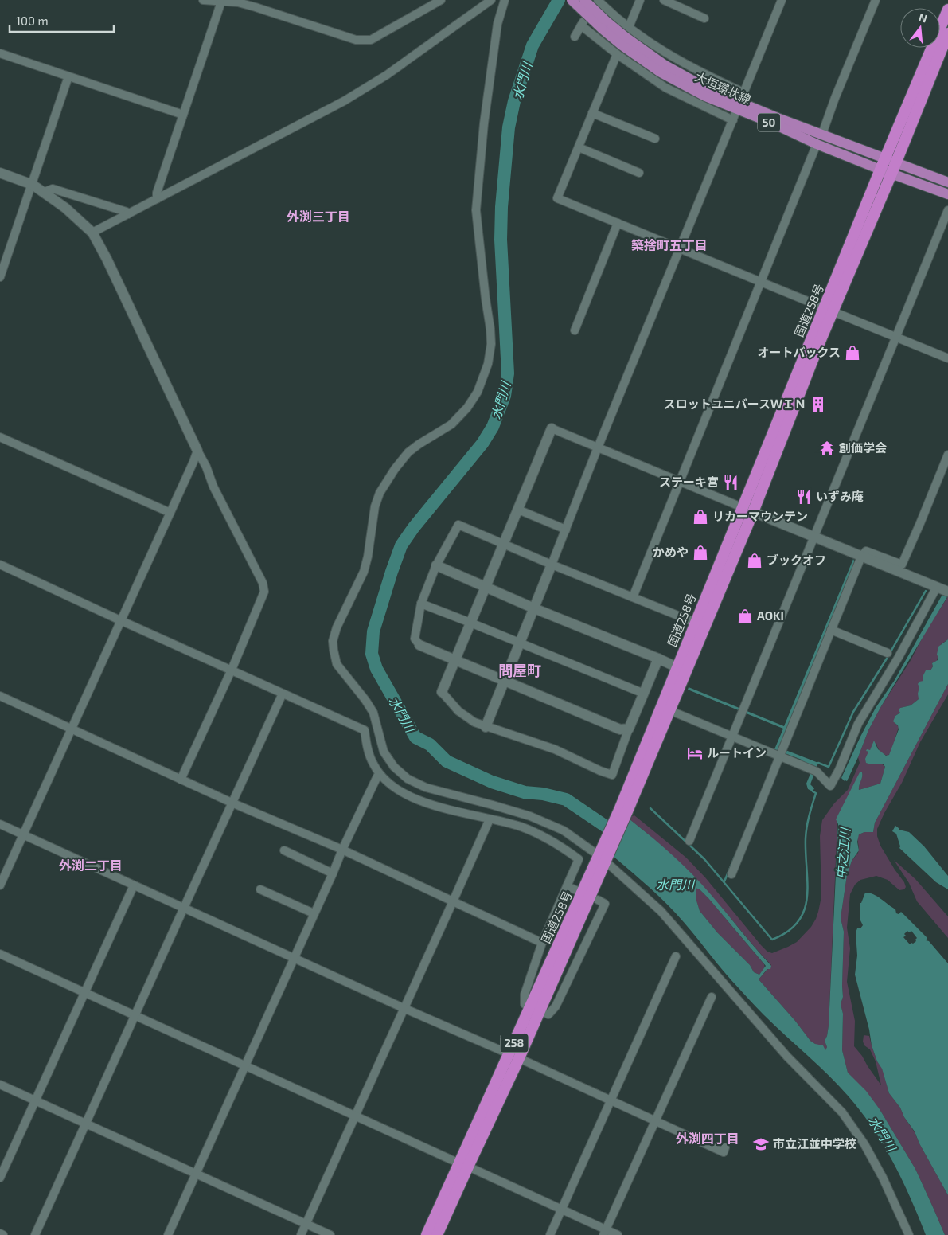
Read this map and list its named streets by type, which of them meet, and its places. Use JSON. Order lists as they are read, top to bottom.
{
  "streets": {
    "highway": ["国道258号", "258"],
    "main road": ["大垣環状線", "50"]
  },
  "crossings": [
    ["大垣環状線", "国道258号"]
  ],
  "districts": [
    "外渕三丁目",
    "築捨町五丁目",
    "問屋町",
    "外渕二丁目",
    "外渕四丁目"
  ],
  "water": ["水門川", "中之江川"],
  "places": {
    "shop": [
      "オートバックス",
      "リカーマウンテン",
      "かめや",
      "ブックオフ",
      "AOKI"
    ],
    "building": ["スロットユニバースＷＩＮ"],
    "temple": ["創価学会"],
    "restaurant": ["ステーキ宮", "いずみ庵"],
    "hotel": ["ルートイン"],
    "school or university": ["市立江並中学校"]
  },
  "scale_bar": "100 m",
  "north": "top"
}
